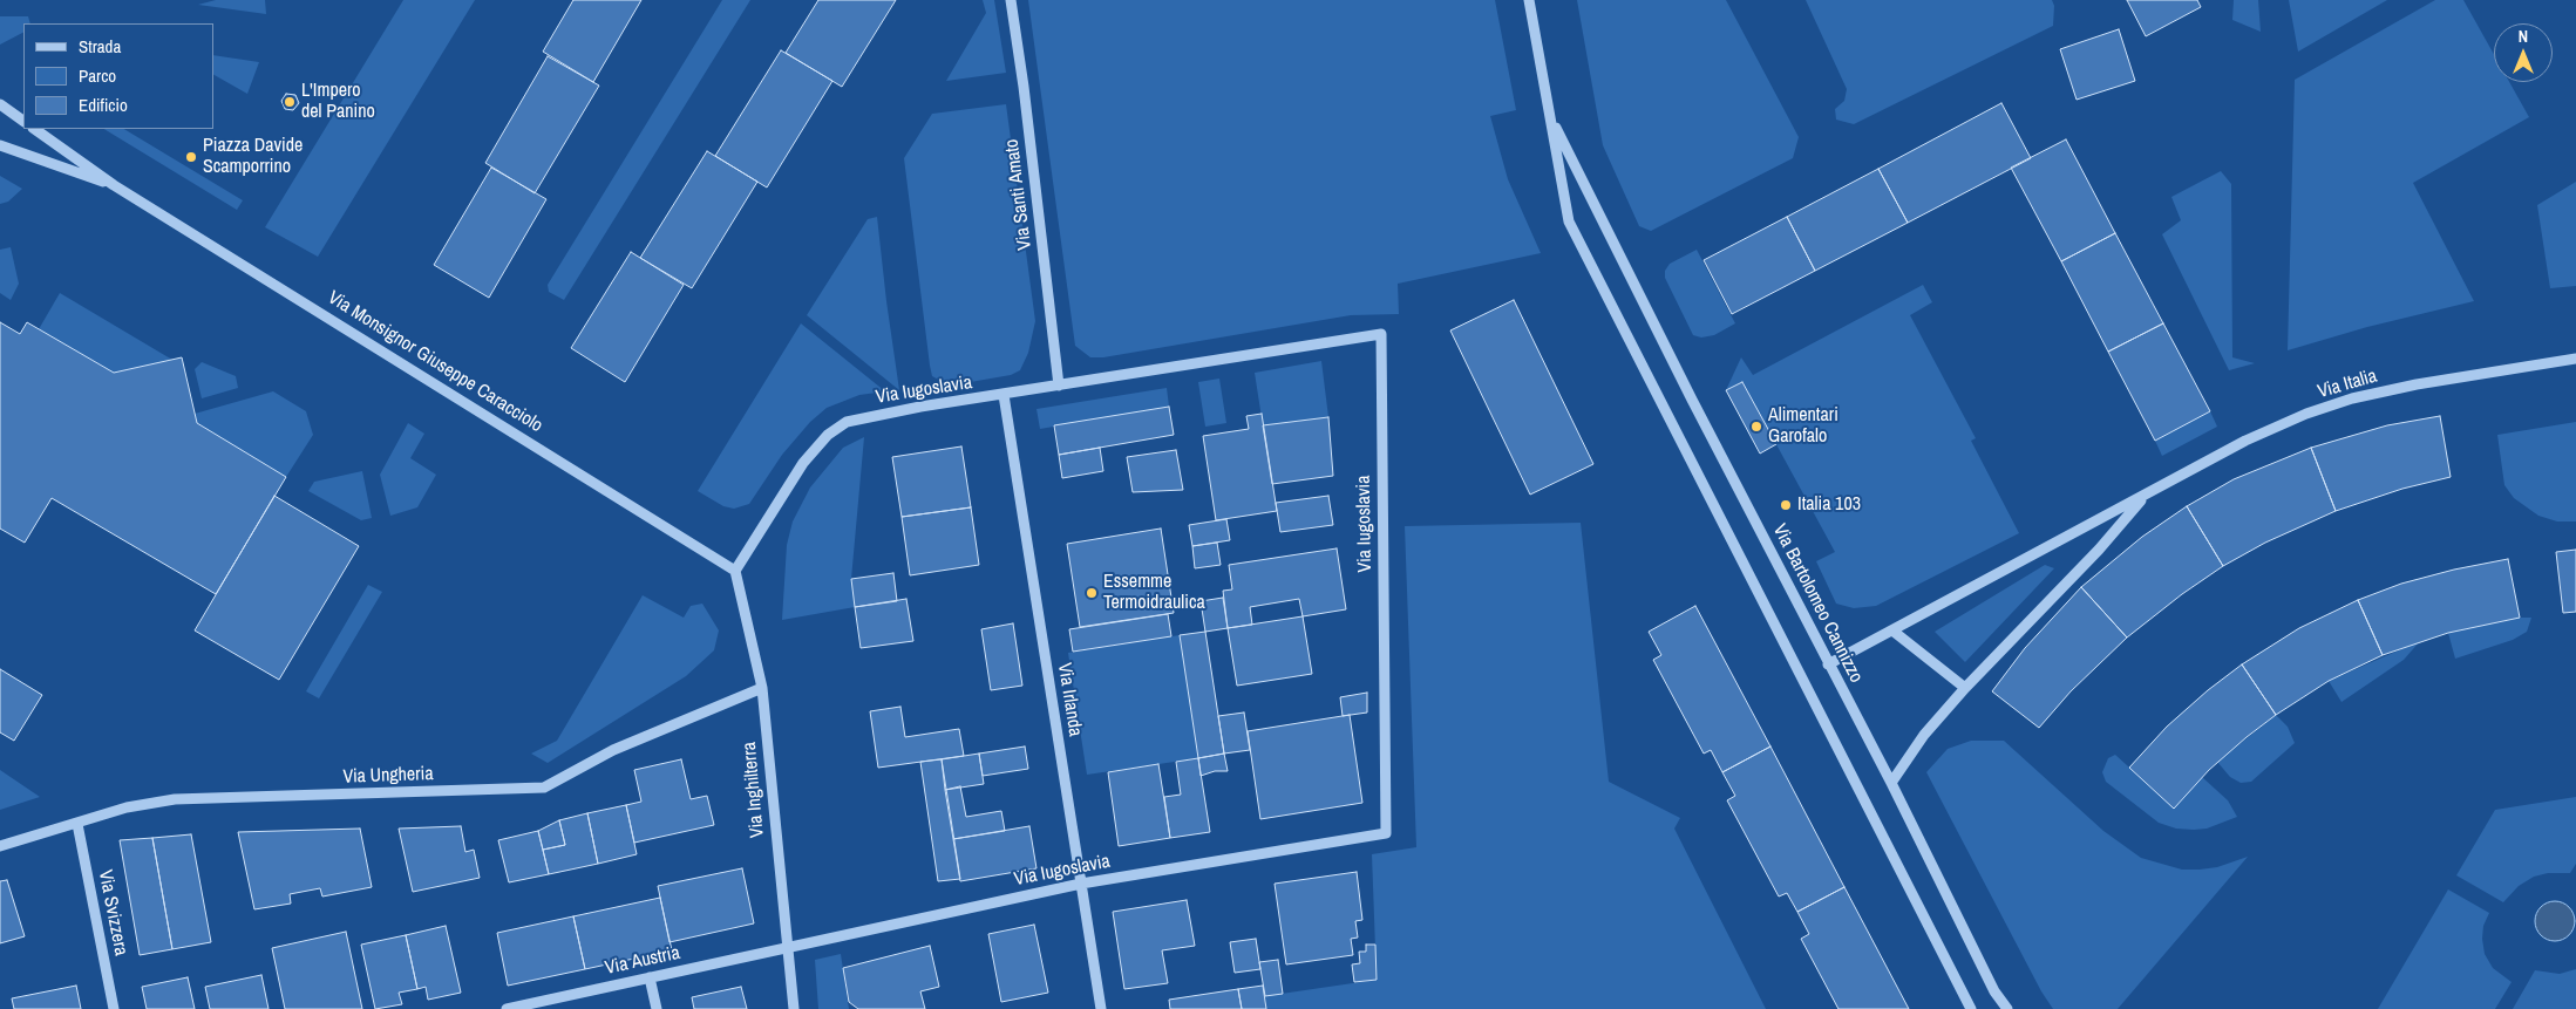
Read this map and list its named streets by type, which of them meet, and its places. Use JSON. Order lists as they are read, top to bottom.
{
  "streets": {
    "street": [
      "Via Santi Amato",
      "Via Monsignor Giuseppe Caracciolo",
      "Via Italia",
      "Via Iugoslavia",
      "Via Bartolomeo Cannizzo",
      "Via Irlanda",
      "Via Ungheria",
      "Via Inghilterra",
      "Via Svizzera",
      "Via Austria"
    ]
  },
  "crossings": [
    ["Via Santi Amato", "Via Iugoslavia"],
    ["Via Monsignor Giuseppe Caracciolo", "Via Iugoslavia"],
    ["Via Monsignor Giuseppe Caracciolo", "Via Inghilterra"],
    ["Via Italia", "Via Bartolomeo Cannizzo"],
    ["Via Iugoslavia", "Via Irlanda"],
    ["Via Iugoslavia", "Via Inghilterra"],
    ["Via Iugoslavia", "Via Austria"],
    ["Via Ungheria", "Via Inghilterra"],
    ["Via Ungheria", "Via Svizzera"],
    ["Via Inghilterra", "Via Austria"]
  ],
  "places": [
    "L'Impero del Panino",
    "Piazza Davide Scamporrino",
    "Alimentari Garofalo",
    "Italia 103",
    "Essemme Termoidraulica"
  ],
  "legend": ["Strada", "Parco", "Edificio"],
  "north": "top"
}
